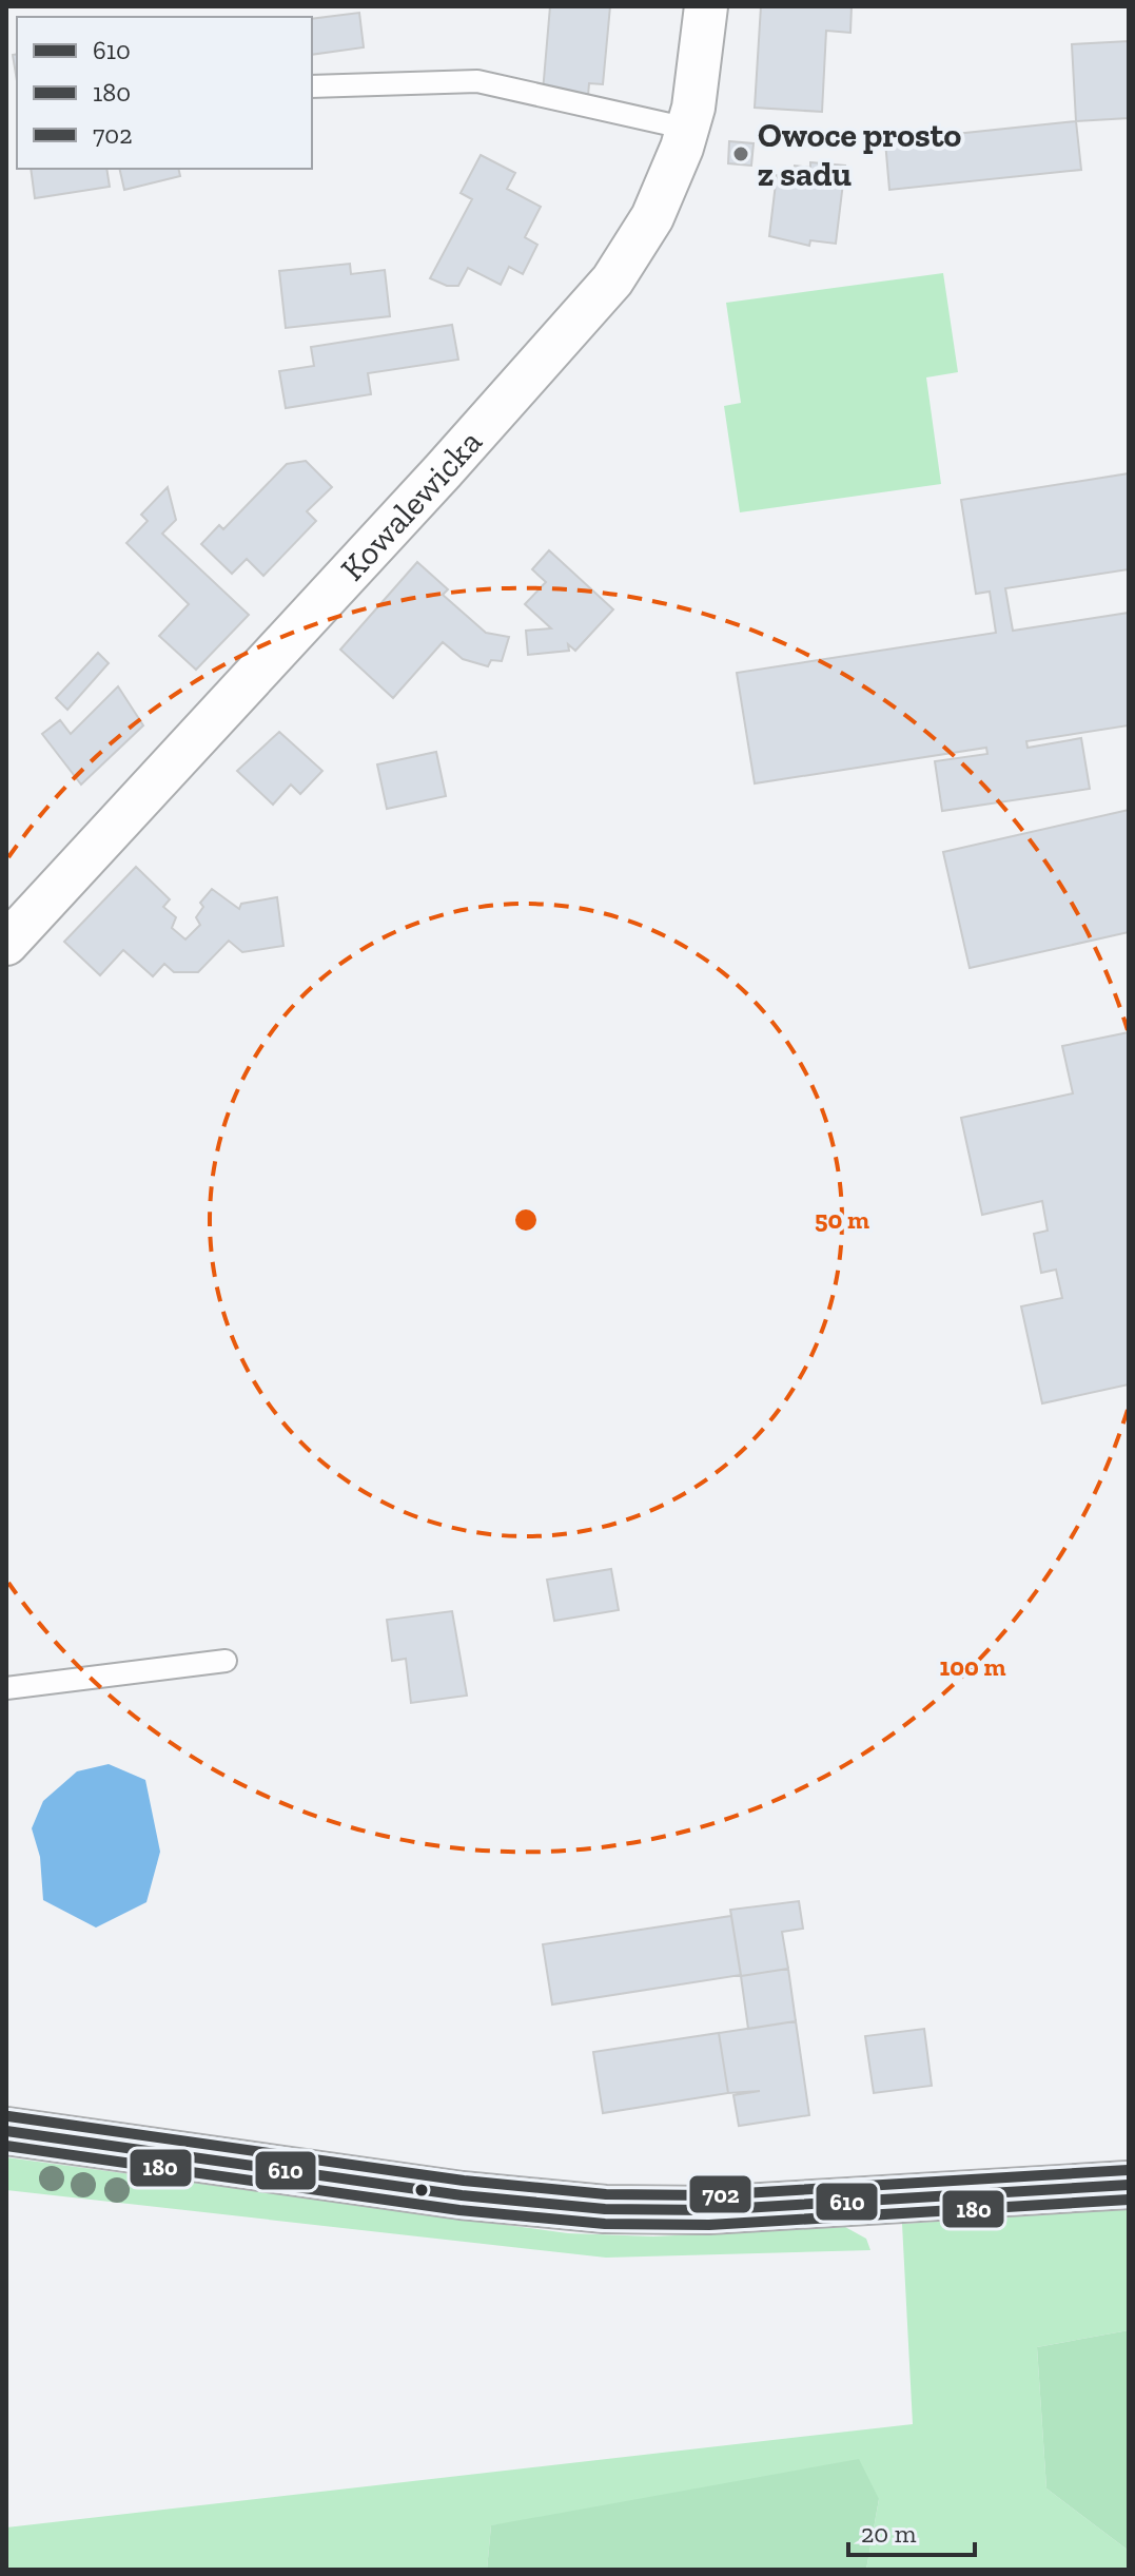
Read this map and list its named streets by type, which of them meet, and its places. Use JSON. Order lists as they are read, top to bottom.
{
  "streets": {
    "street": ["Kowalewicka"]
  },
  "places": ["Owoce prosto z sadu"],
  "lines": ["transit line 702", "transit line 610", "transit line 180"],
  "legend": ["610", "180", "702"],
  "scale_bar": "20 m",
  "rings": ["50 m", "100 m"]
}
